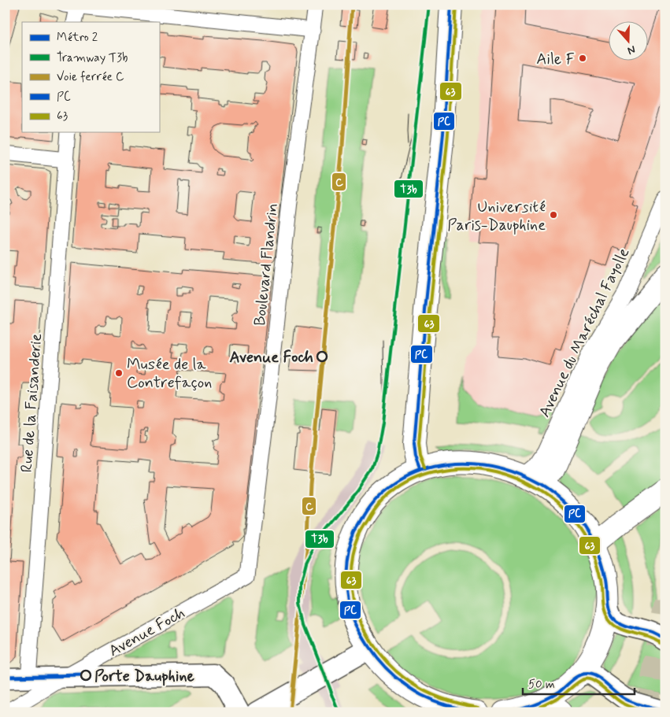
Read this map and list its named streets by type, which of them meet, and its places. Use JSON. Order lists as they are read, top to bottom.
{
  "streets": {
    "street": [
      "Boulevard Flandrin",
      "Avenue du Maréchal Fayolle",
      "Rue de la Faisanderie",
      "Avenue Foch"
    ]
  },
  "crossings": [
    ["Boulevard Flandrin", "Avenue Foch"]
  ],
  "places": [
    "Aile F",
    "Université Paris-Dauphine",
    "Avenue Foch",
    "Musée de la Contrefaçon",
    "Porte Dauphine"
  ],
  "lines": [
    "tram line T3b",
    "rail line C",
    "transit line PC",
    "transit line 63",
    "metro line 2"
  ],
  "legend": [
    "Métro 2",
    "Tramway T3b",
    "Voie ferrée C",
    "PC",
    "63"
  ],
  "scale_bar": "50 m",
  "north": "bottom"
}
